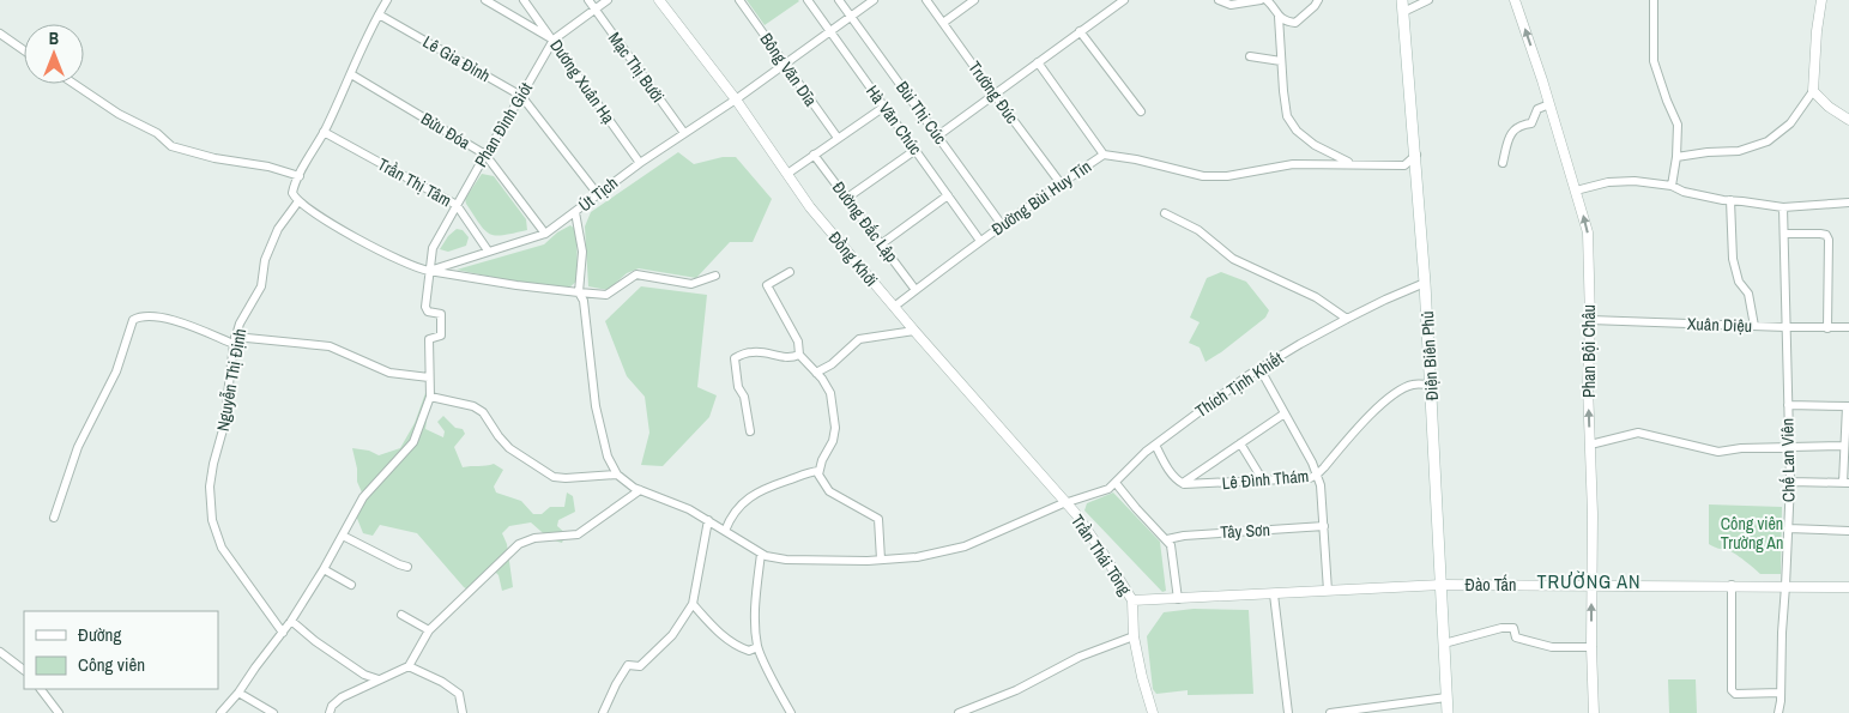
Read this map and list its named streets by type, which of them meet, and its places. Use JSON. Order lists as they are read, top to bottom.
{
  "streets": {
    "main road": ["Điện Biên Phủ"],
    "street": [
      "Lê Gia Đỉnh",
      "Mạc Thị Bưởi",
      "Bông Văn Dĩa",
      "Dương Xuân Hạ",
      "Trường Đúc",
      "Bùi Thị Cúc",
      "Hà Văn Chúc",
      "Phan Đình Giót",
      "Bửu Đóa",
      "Trần Thị Tâm",
      "Út Tịch",
      "Đường Bùi Huy Tín",
      "Đường Đắc Lập",
      "Đồng Khởi",
      "Xuân Diệu",
      "Phan Bội Châu",
      "Nguyễn Thị Định",
      "Thích Tịnh Khiết",
      "Chế Lan Viên",
      "Lê Đình Thám",
      "Tây Sơn",
      "Trần Thái Tông",
      "Đào Tấn"
    ]
  },
  "crossings": [
    ["Lê Gia Đỉnh", "Phan Đình Giót"],
    ["Lê Gia Đỉnh", "Út Tịch"],
    ["Mạc Thị Bưởi", "Phan Đình Giót"],
    ["Mạc Thị Bưởi", "Út Tịch"],
    ["Bông Văn Dĩa", "Út Tịch"],
    ["Dương Xuân Hạ", "Phan Đình Giót"],
    ["Dương Xuân Hạ", "Út Tịch"],
    ["Trường Đúc", "Đường Bùi Huy Tín"],
    ["Bùi Thị Cúc", "Út Tịch"],
    ["Bùi Thị Cúc", "Đường Bùi Huy Tín"],
    ["Hà Văn Chúc", "Út Tịch"],
    ["Hà Văn Chúc", "Đường Bùi Huy Tín"],
    ["Phan Đình Giót", "Bửu Đóa"],
    ["Phan Đình Giót", "Trần Thị Tâm"],
    ["Phan Đình Giót", "Út Tịch"],
    ["Bửu Đóa", "Út Tịch"],
    ["Trần Thị Tâm", "Út Tịch"],
    ["Út Tịch", "Đồng Khởi"],
    ["Đường Bùi Huy Tín", "Đường Đắc Lập"],
    ["Đường Bùi Huy Tín", "Đồng Khởi"],
    ["Đường Bùi Huy Tín", "Điện Biên Phủ"],
    ["Đồng Khởi", "Thích Tịnh Khiết"],
    ["Đồng Khởi", "Trần Thái Tông"],
    ["Xuân Diệu", "Phan Bội Châu"],
    ["Xuân Diệu", "Chế Lan Viên"],
    ["Phan Bội Châu", "Đào Tấn"],
    ["Điện Biên Phủ", "Thích Tịnh Khiết"],
    ["Điện Biên Phủ", "Lê Đình Thám"],
    ["Điện Biên Phủ", "Đào Tấn"],
    ["Thích Tịnh Khiết", "Trần Thái Tông"],
    ["Chế Lan Viên", "Đào Tấn"],
    ["Trần Thái Tông", "Đào Tấn"]
  ],
  "one_way": ["Phan Bội Châu"],
  "districts": ["TRƯỜNG AN"],
  "parks": ["Công viên Trường An"],
  "legend": ["Đường", "Công viên"],
  "north": "top"
}
